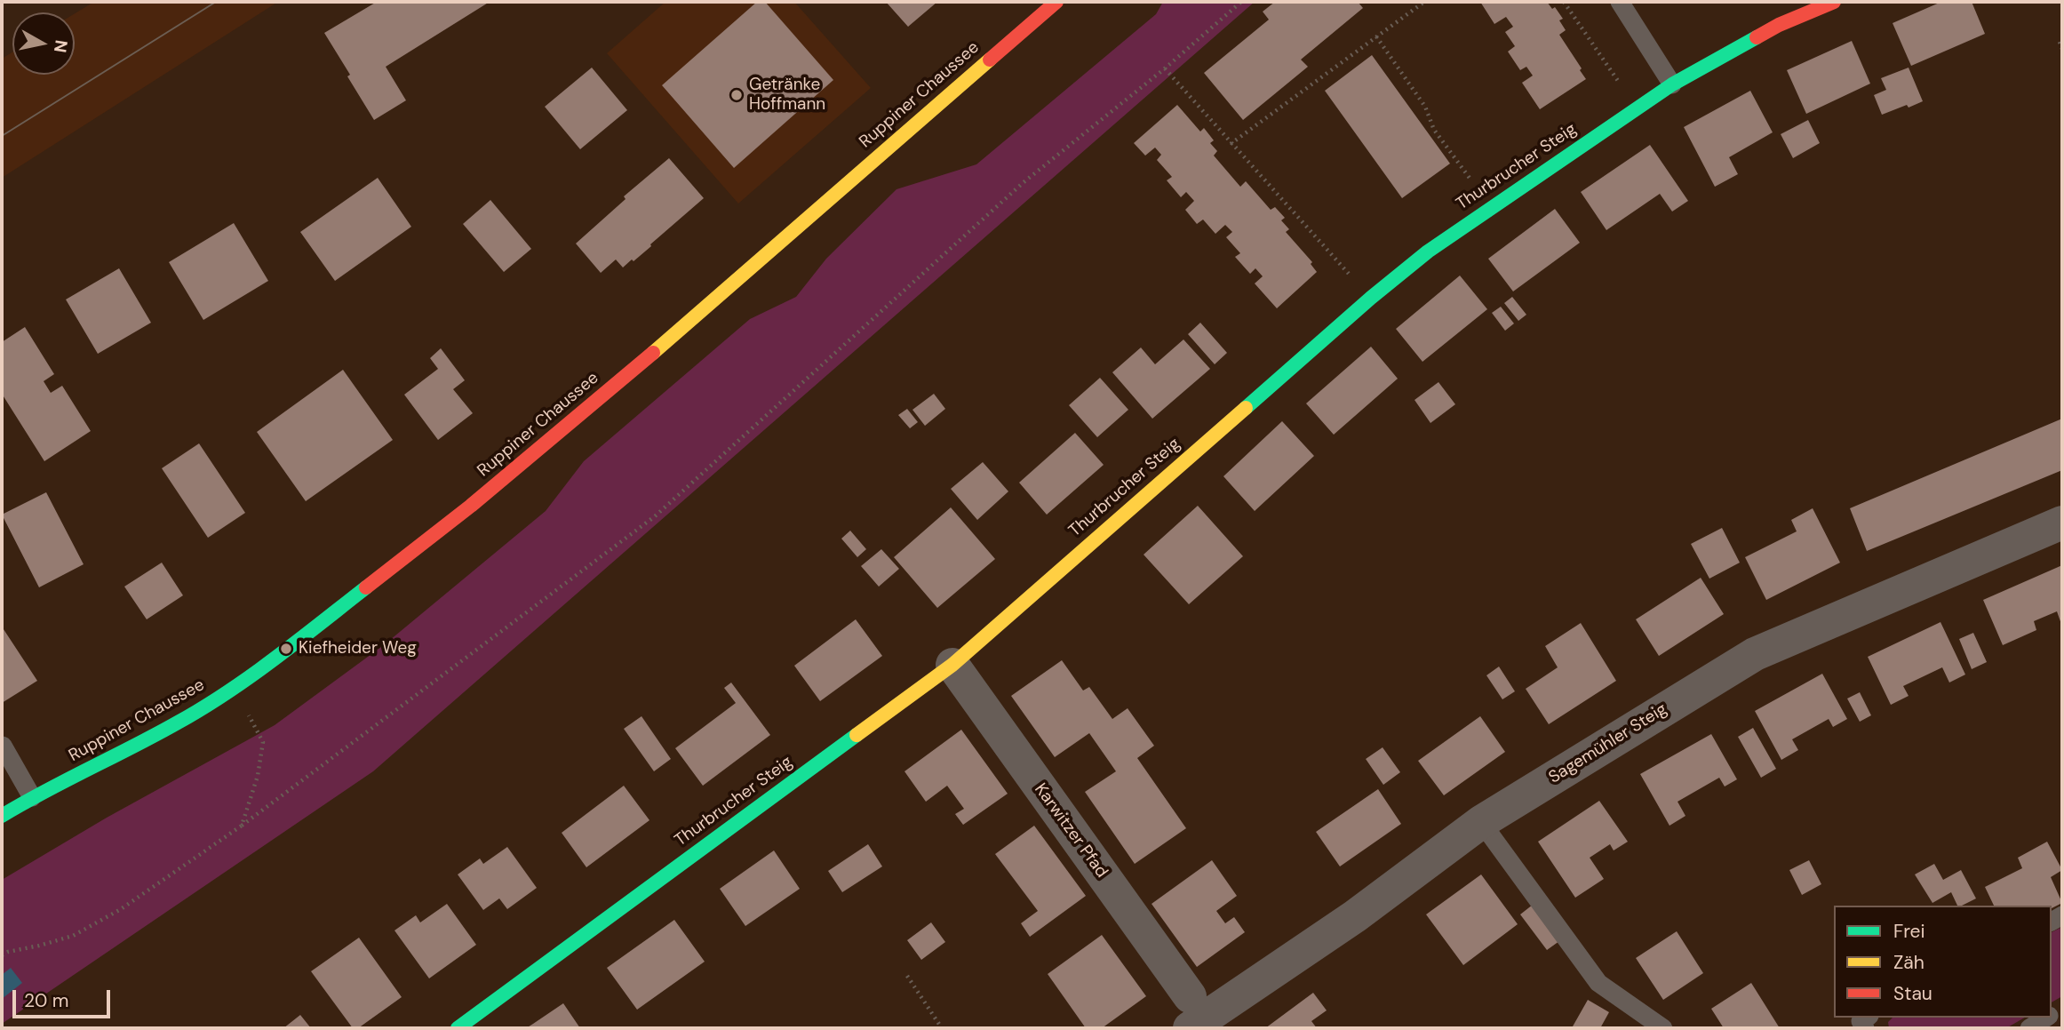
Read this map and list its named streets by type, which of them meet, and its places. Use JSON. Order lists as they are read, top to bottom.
{
  "streets": {
    "street": [
      "Ruppiner Chaussee",
      "Thurbrucher Steig",
      "Sagemühler Steig",
      "Karwitzer Pfad"
    ]
  },
  "crossings": [
    ["Thurbrucher Steig", "Karwitzer Pfad"],
    ["Sagemühler Steig", "Karwitzer Pfad"]
  ],
  "places": ["Getränke Hoffmann", "Kiefheider Weg"],
  "legend": ["Frei", "Zäh", "Stau"],
  "scale_bar": "20 m",
  "north": "right"
}
